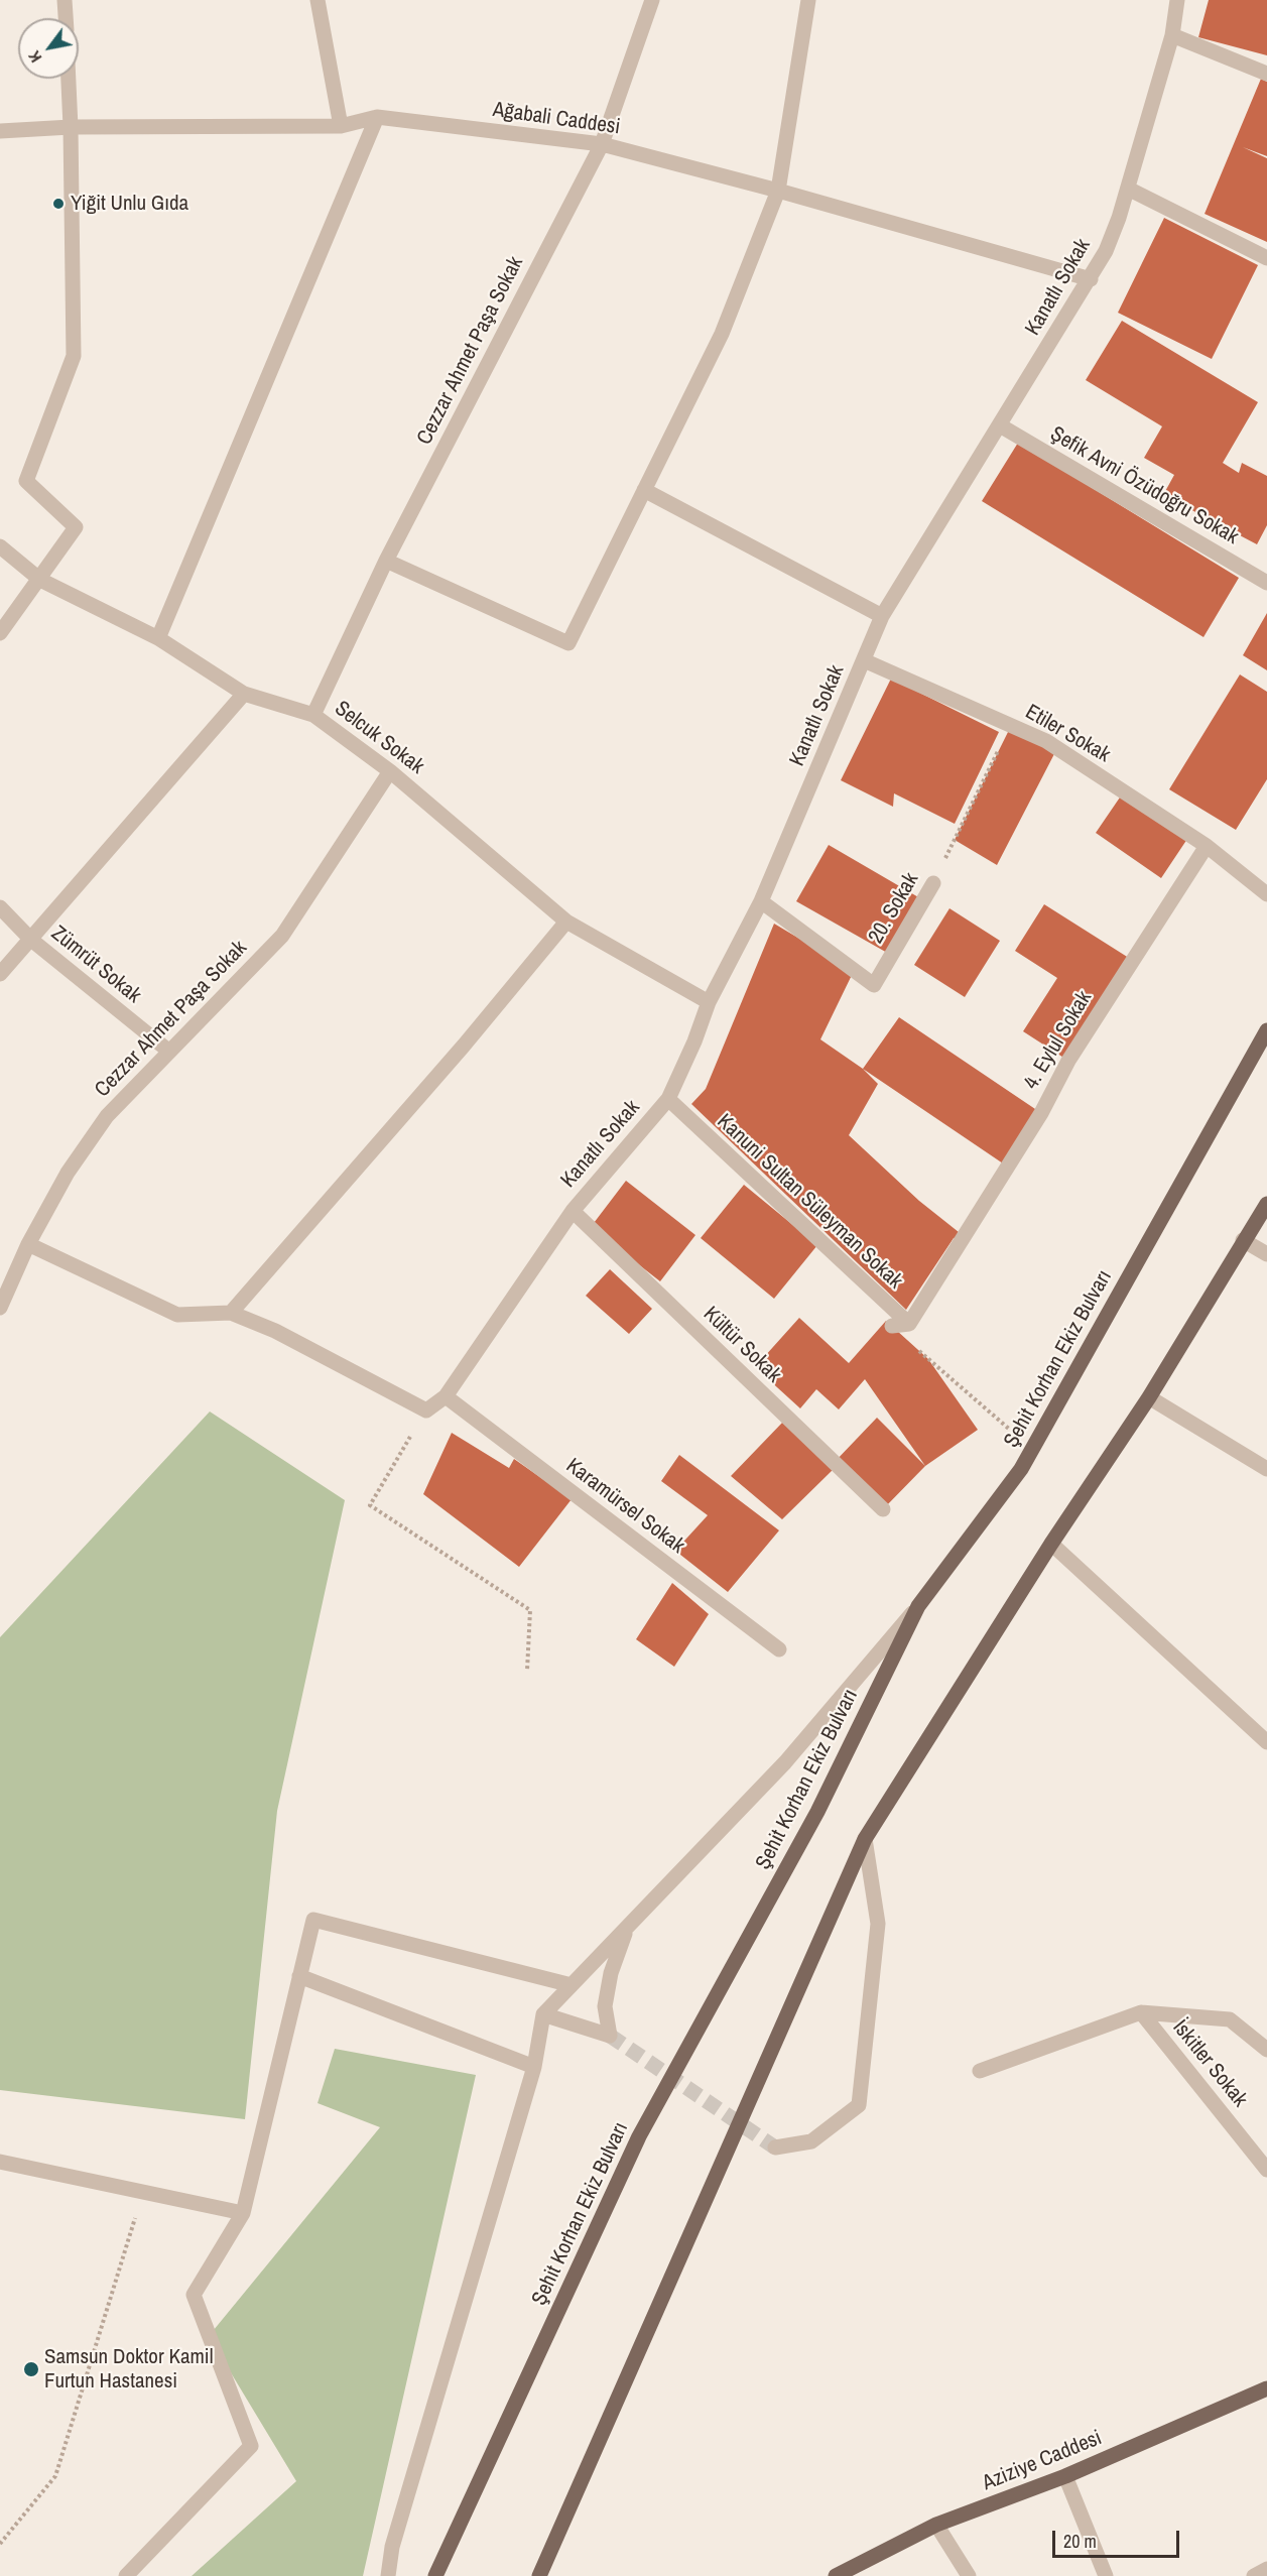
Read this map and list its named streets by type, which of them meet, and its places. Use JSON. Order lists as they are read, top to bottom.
{
  "streets": {
    "main road": ["Şehit Korhan Ekiz Bulvarı", "Aziziye Caddesi"],
    "street": [
      "Ağabali Caddesi",
      "Kanatlı Sokak",
      "Cezzar Ahmet Paşa Sokak",
      "Şefik Avni Özüdoğru Sokak",
      "Etiler Sokak",
      "Selcuk Sokak",
      "20. Sokak",
      "Zümrüt Sokak",
      "4. Eylul Sokak",
      "Kanuni Sultan Süleyman Sokak",
      "Kültür Sokak",
      "Karamürsel Sokak",
      "İskitler Sokak"
    ]
  },
  "crossings": [
    ["Ağabali Caddesi", "Kanatlı Sokak"],
    ["Ağabali Caddesi", "Cezzar Ahmet Paşa Sokak"],
    ["Kanatlı Sokak", "Şefik Avni Özüdoğru Sokak"],
    ["Kanatlı Sokak", "Etiler Sokak"],
    ["Kanatlı Sokak", "Selcuk Sokak"],
    ["Kanatlı Sokak", "20. Sokak"],
    ["Kanatlı Sokak", "Kanuni Sultan Süleyman Sokak"],
    ["Kanatlı Sokak", "Kültür Sokak"],
    ["Kanatlı Sokak", "Karamürsel Sokak"],
    ["Cezzar Ahmet Paşa Sokak", "Selcuk Sokak"],
    ["Cezzar Ahmet Paşa Sokak", "Zümrüt Sokak"],
    ["Etiler Sokak", "20. Sokak"],
    ["Etiler Sokak", "4. Eylul Sokak"],
    ["4. Eylul Sokak", "Kanuni Sultan Süleyman Sokak"]
  ],
  "places": ["Yiğit Unlu Gıda", "Samsun Doktor Kamil Furtun Hastanesi"],
  "scale_bar": "20 m",
  "north": "bottom left"
}
